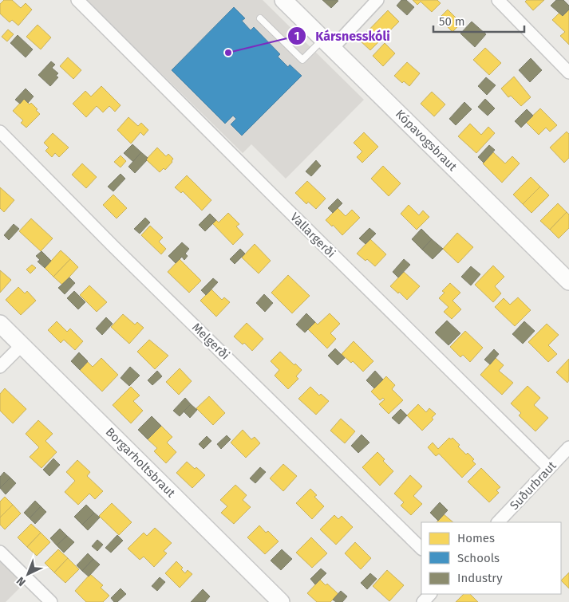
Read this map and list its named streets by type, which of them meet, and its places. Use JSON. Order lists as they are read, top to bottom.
{
  "streets": {
    "street": [
      "Kópavogsbraut",
      "Vallargerði",
      "Melgerði",
      "Borgarholtsbraut",
      "Suðurbraut"
    ]
  },
  "crossings": [
    ["Vallargerði", "Suðurbraut"]
  ],
  "places": ["Kársnesskóli"],
  "legend": ["Homes", "Schools", "Industry"],
  "scale_bar": "50 m",
  "north": "bottom left"
}
